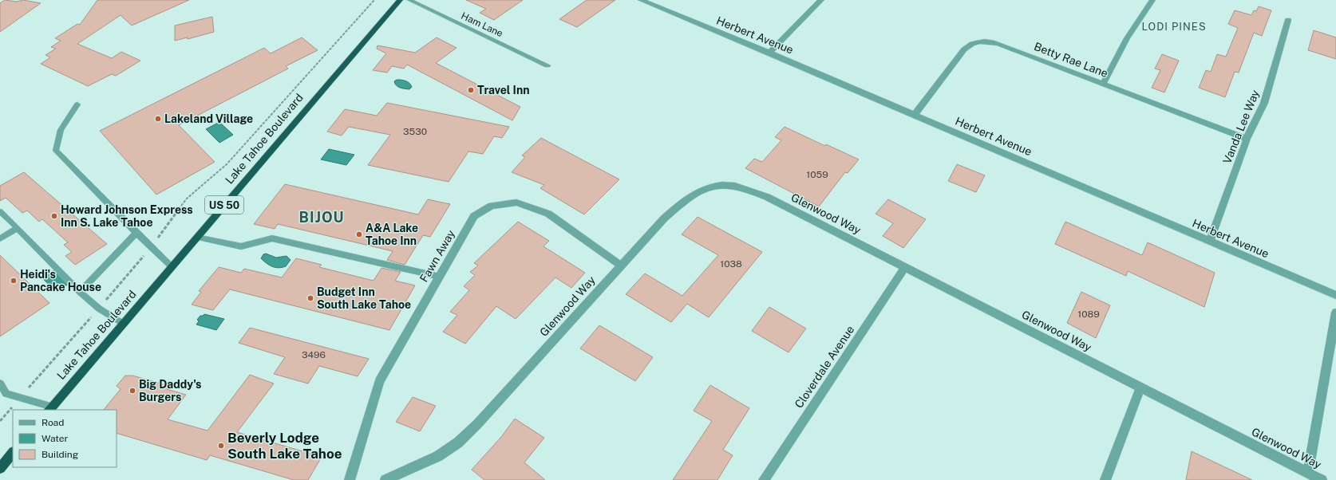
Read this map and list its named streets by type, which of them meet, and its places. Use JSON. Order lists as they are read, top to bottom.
{
  "streets": {
    "highway": ["Lake Tahoe Boulevard", "US 50"],
    "street": [
      "Herbert Avenue",
      "Betty Rae Lane",
      "Vanda Lee Way",
      "Glenwood Way",
      "Fawn Away",
      "Cloverdale Avenue"
    ],
    "lane": ["Ham Lane"]
  },
  "crossings": [
    ["Herbert Avenue", "Betty Rae Lane"],
    ["Herbert Avenue", "Vanda Lee Way"],
    ["Betty Rae Lane", "Vanda Lee Way"],
    ["Glenwood Way", "Fawn Away"],
    ["Glenwood Way", "Cloverdale Avenue"]
  ],
  "districts": ["LODI PINES", "BIJOU"],
  "places": [
    "Travel Inn",
    "Lakeland Village",
    "Howard Johnson Express Inn S. Lake Tahoe",
    "A&A Lake Tahoe Inn",
    "Heidi's Pancake House",
    "Budget Inn South Lake Tahoe",
    "Big Daddy's Burgers",
    "Beverly Lodge South Lake Tahoe"
  ],
  "house_numbers": [
    "3530",
    "1059",
    "1038",
    "1089",
    "3496"
  ],
  "legend": ["Road", "Water", "Building"]
}
